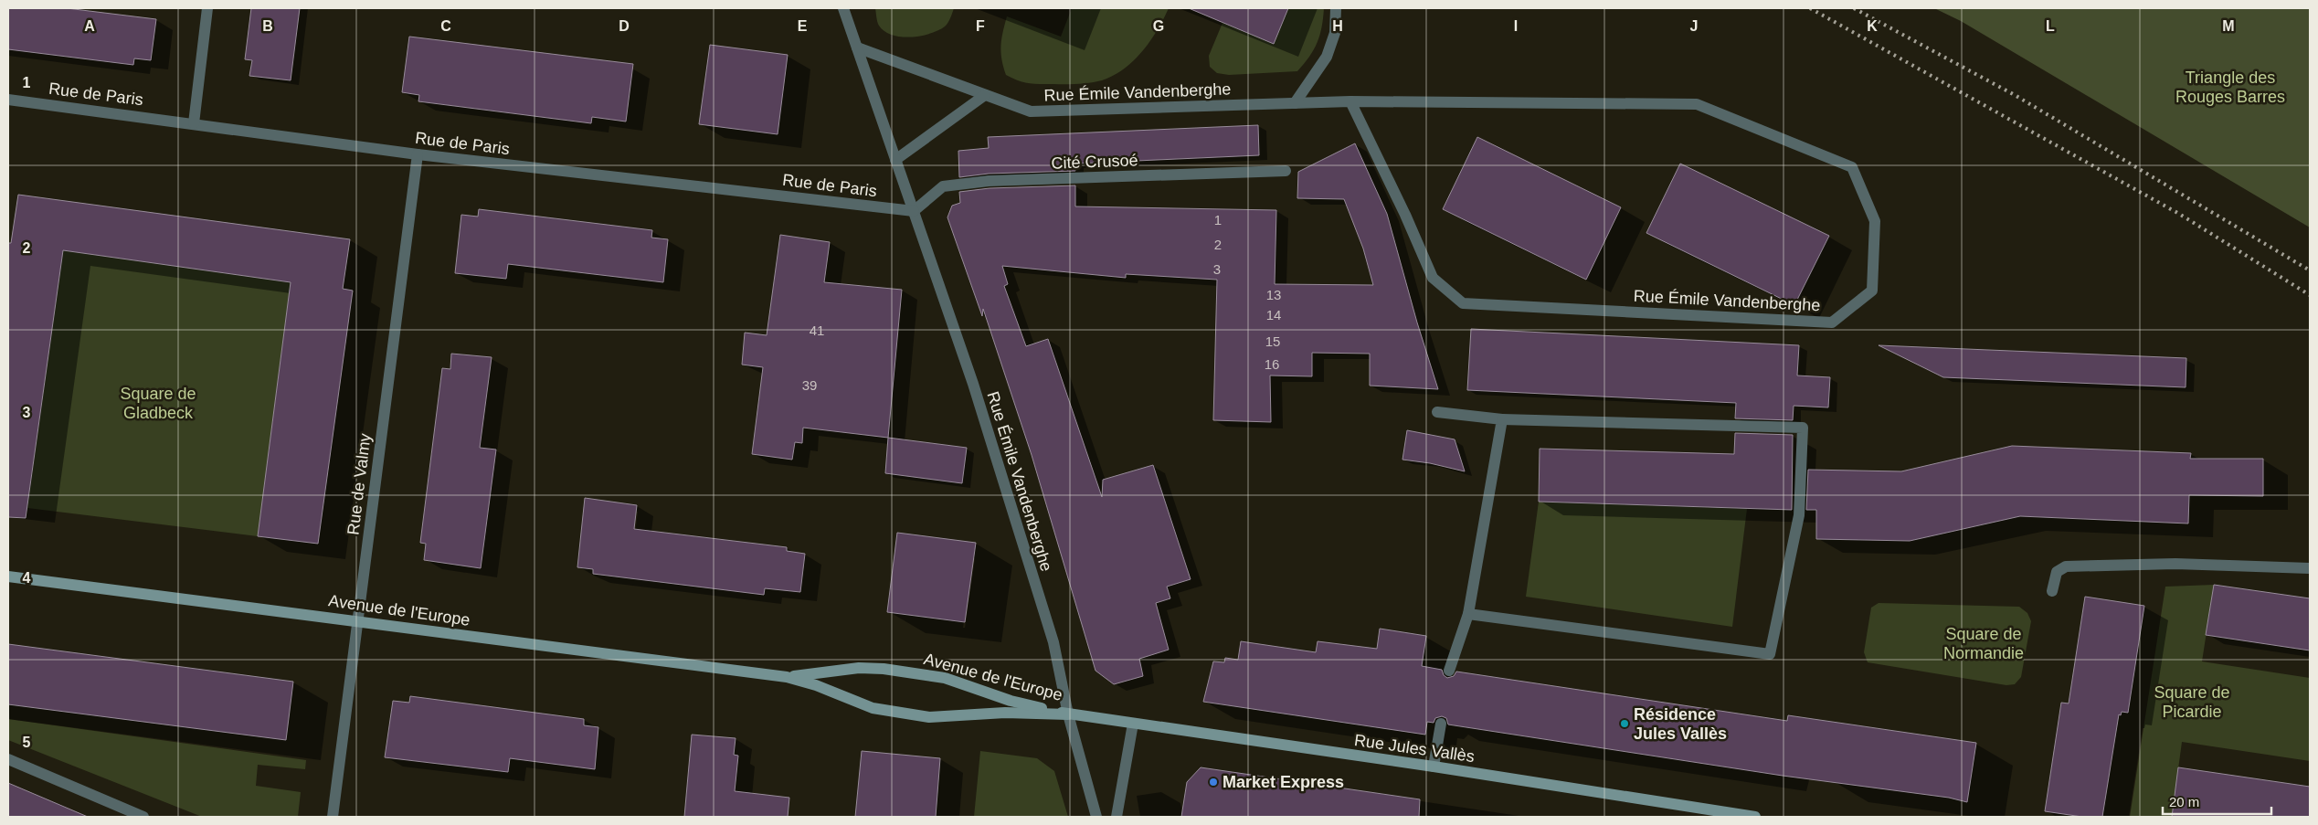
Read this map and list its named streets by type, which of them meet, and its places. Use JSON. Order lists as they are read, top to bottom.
{
  "streets": {
    "street": [
      "Rue Émile Vandenberghe",
      "Rue de Paris",
      "Cité Crusoé",
      "Rue de Valmy",
      "Avenue de l'Europe",
      "Rue Jules Vallès"
    ]
  },
  "crossings": [
    ["Rue Émile Vandenberghe", "Rue de Paris"],
    ["Rue Émile Vandenberghe", "Cité Crusoé"],
    ["Rue Émile Vandenberghe", "Avenue de l'Europe"],
    ["Rue Émile Vandenberghe", "Rue Jules Vallès"],
    ["Rue de Paris", "Cité Crusoé"],
    ["Rue de Paris", "Rue de Valmy"],
    ["Rue de Valmy", "Avenue de l'Europe"],
    ["Avenue de l'Europe", "Rue Jules Vallès"]
  ],
  "parks": [
    "Triangle des Rouges Barres",
    "Square de Gladbeck",
    "Square de Normandie",
    "Square de Picardie"
  ],
  "places": ["Résidence Jules Vallès", "Market Express"],
  "house_numbers": [
    "1",
    "2",
    "3",
    "13",
    "14",
    "41",
    "15",
    "16",
    "39"
  ],
  "scale_bar": "20 m",
  "grid": {
    "columns": [
      "A",
      "B",
      "C",
      "D",
      "E",
      "F",
      "G",
      "H",
      "I",
      "J",
      "K",
      "L",
      "M"
    ],
    "rows": [
      "1",
      "2",
      "3",
      "4",
      "5"
    ]
  }
}
